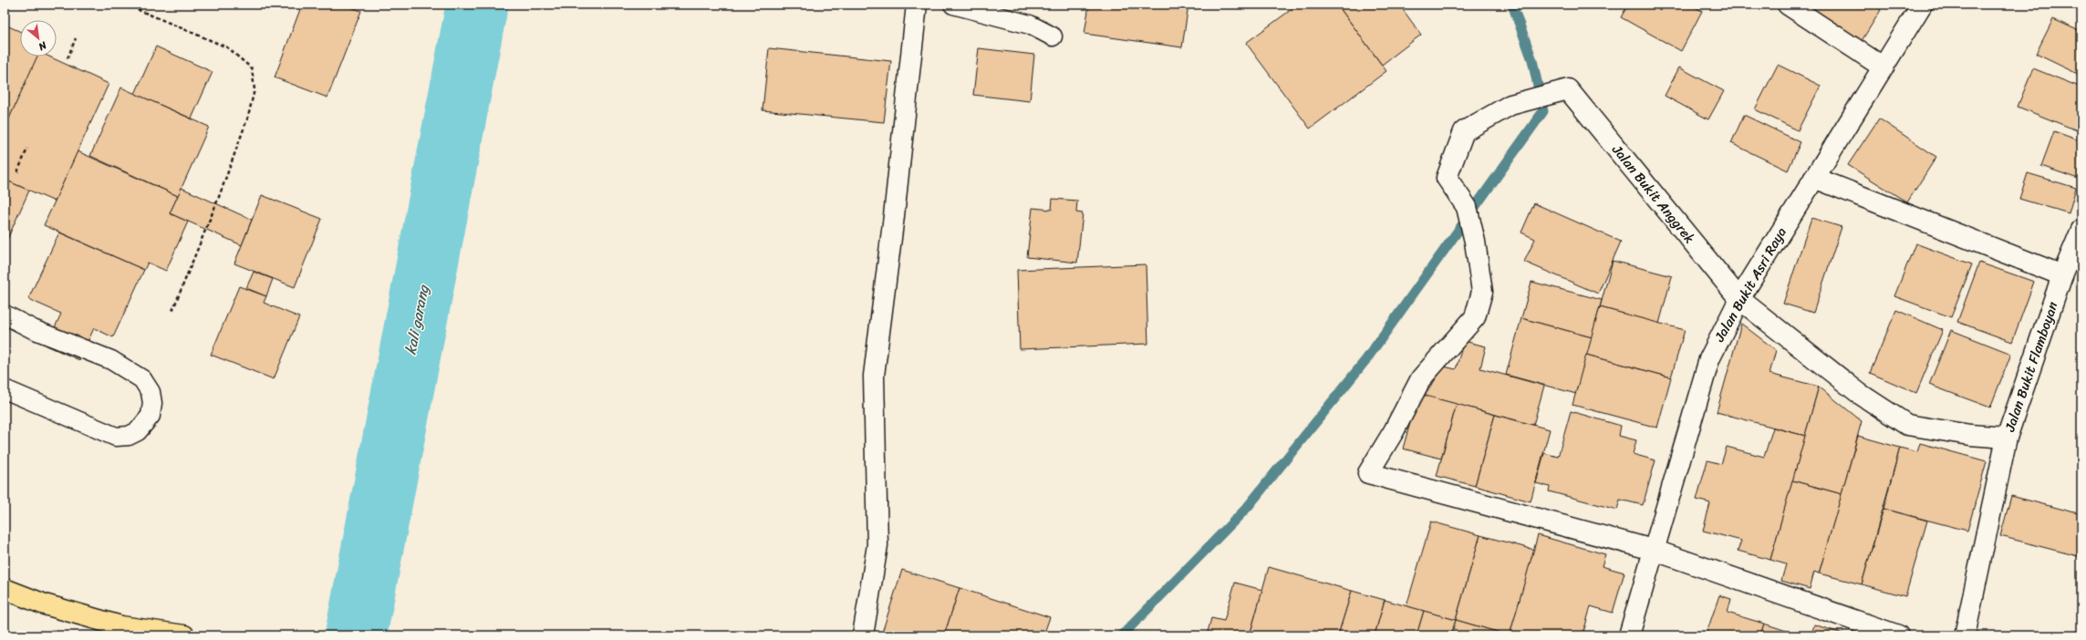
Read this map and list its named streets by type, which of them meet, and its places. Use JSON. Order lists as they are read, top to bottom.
{
  "streets": {
    "street": ["Jalan Bukit Anggrek", "Jalan Bukit Asri Raya", "Jalan Bukit Flamboyan"]
  },
  "crossings": [
    ["Jalan Bukit Anggrek", "Jalan Bukit Asri Raya"],
    ["Jalan Bukit Anggrek", "Jalan Bukit Flamboyan"],
    ["Jalan Bukit Asri Raya", "Jalan Bukit Flamboyan"]
  ],
  "water": ["kali garang"],
  "north": "bottom right"
}
